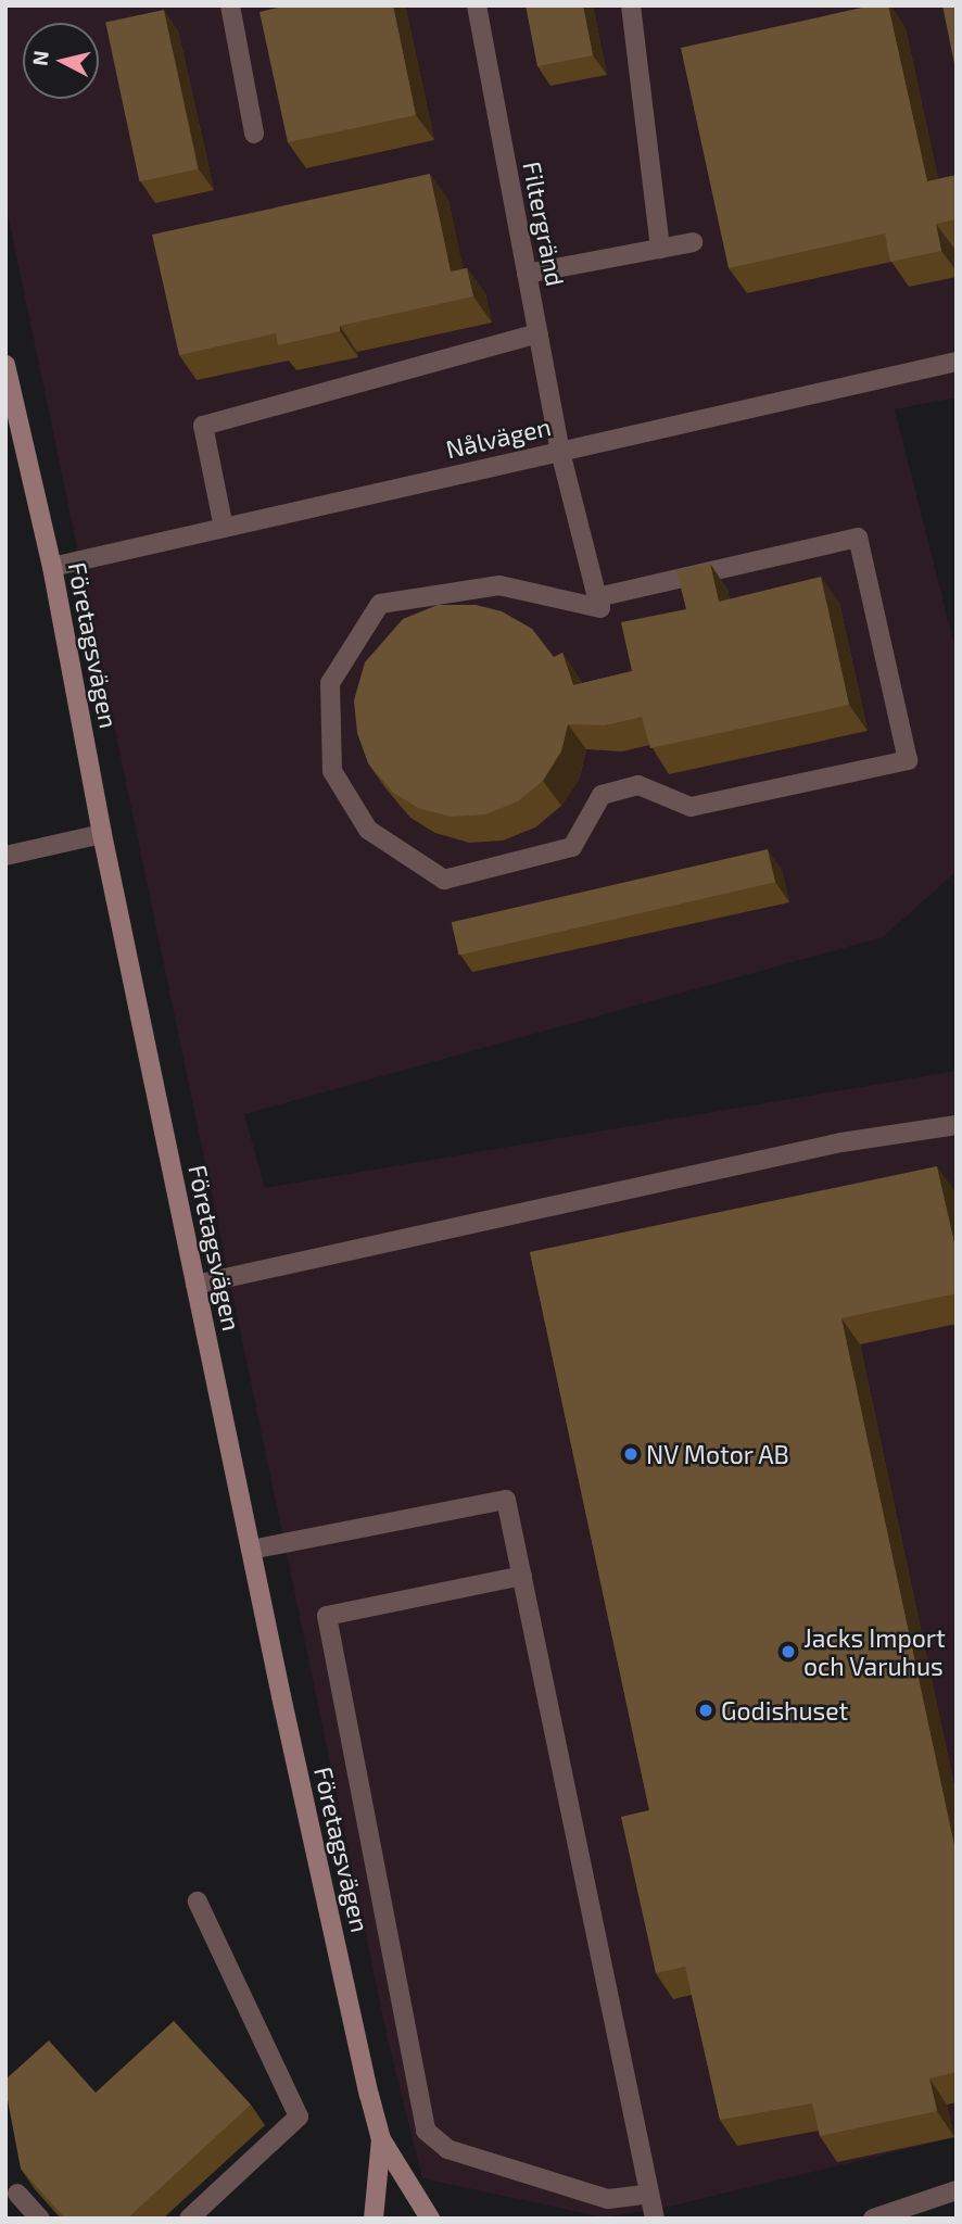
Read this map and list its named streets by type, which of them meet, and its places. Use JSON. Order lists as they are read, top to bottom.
{
  "streets": {
    "street": ["Filtergränd", "Nålvägen", "Företagsvägen"]
  },
  "crossings": [
    ["Filtergränd", "Nålvägen"],
    ["Nålvägen", "Företagsvägen"]
  ],
  "places": ["NV Motor AB", "Jacks Import och Varuhus", "Godishuset"],
  "north": "left"
}
